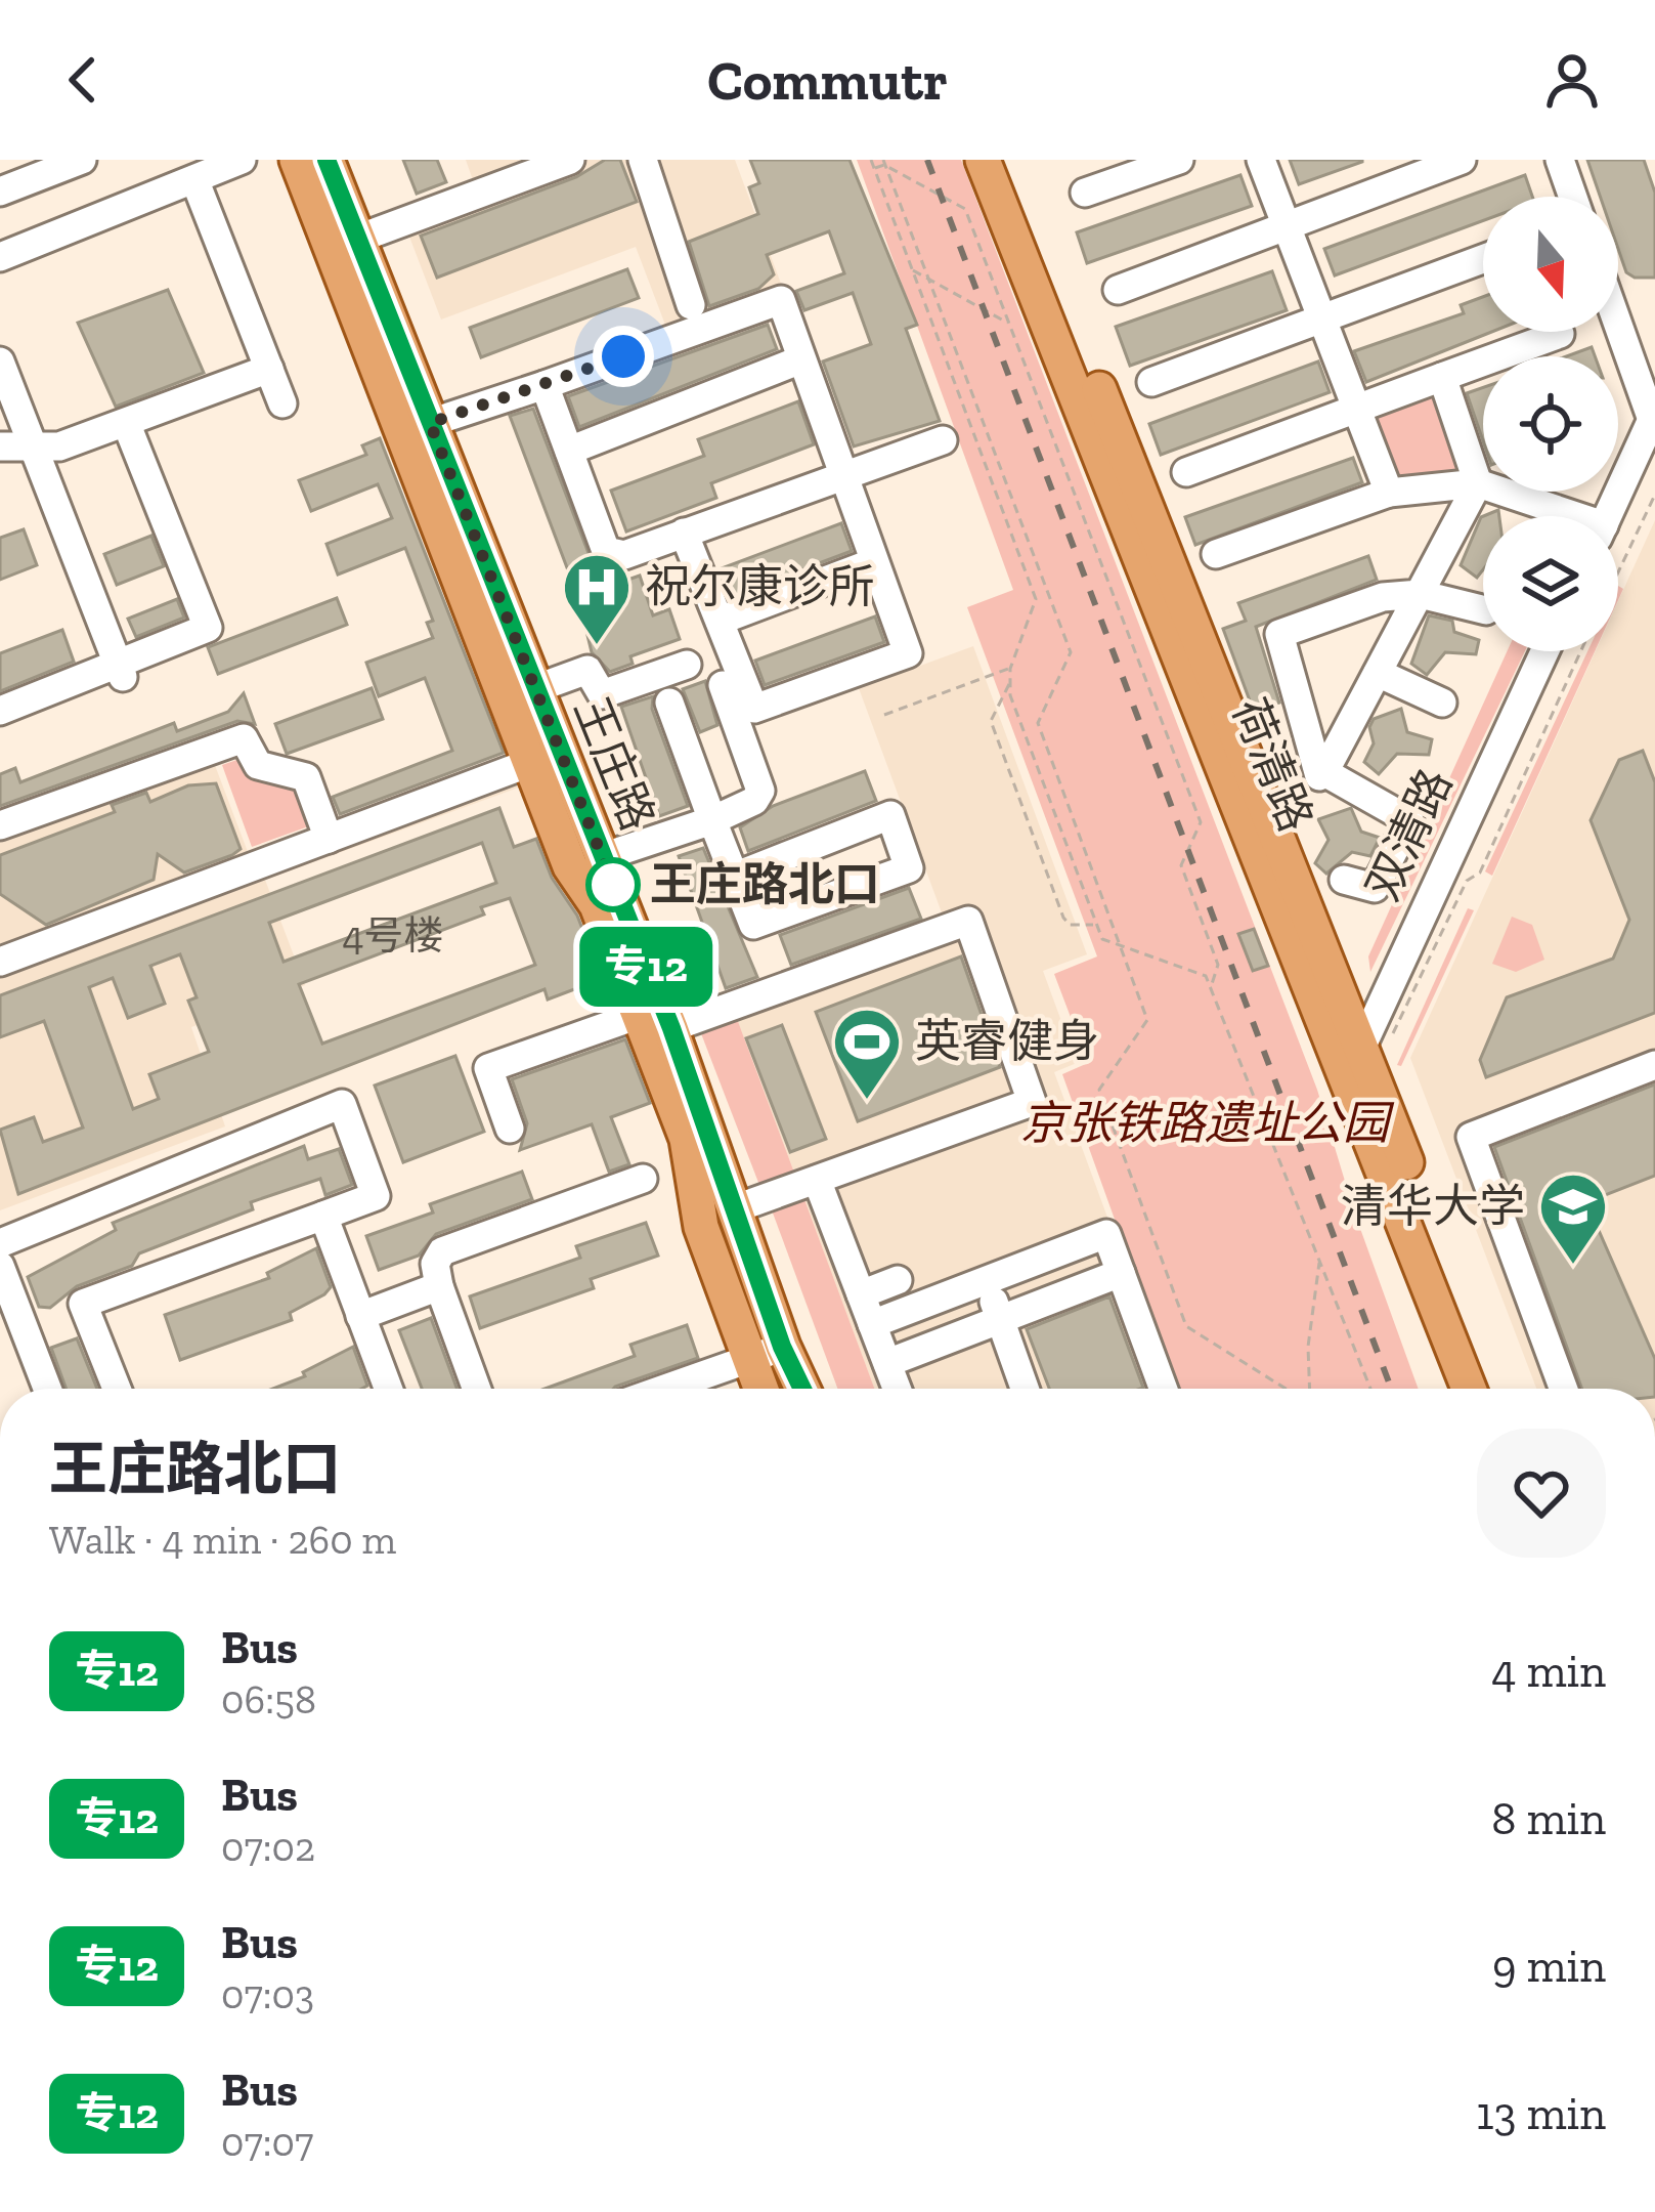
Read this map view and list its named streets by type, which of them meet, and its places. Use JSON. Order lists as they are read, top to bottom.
{
  "streets": {
    "main road": ["王庄路", "荷清路"],
    "street": ["双清路"]
  },
  "crossings": [
    ["荷清路", "双清路"]
  ],
  "parks": ["京张铁路遗址公园"],
  "places": {
    "hospital": ["祝尔康诊所"],
    "other": ["王庄路北口"],
    "sports": ["英睿健身"],
    "school or university": ["清华大学"]
  },
  "lines": ["bus line 专12"],
  "house_numbers": ["4号楼"],
  "north": "bottom",
  "page": {
    "header": "Commutr",
    "on_map": "专12",
    "heading": ["王庄路北口", "Walk · 4 min · 260 m"],
    "list": [
      {
        "mark": "专12",
        "name": "Bus",
        "note": "06:58",
        "value": "4 min"
      },
      {
        "mark": "专12",
        "name": "Bus",
        "note": "07:02",
        "value": "8 min"
      },
      {
        "mark": "专12",
        "name": "Bus",
        "note": "07:03",
        "value": "9 min"
      },
      {
        "mark": "专12",
        "name": "Bus",
        "note": "07:07",
        "value": "13 min"
      }
    ]
  }
}
